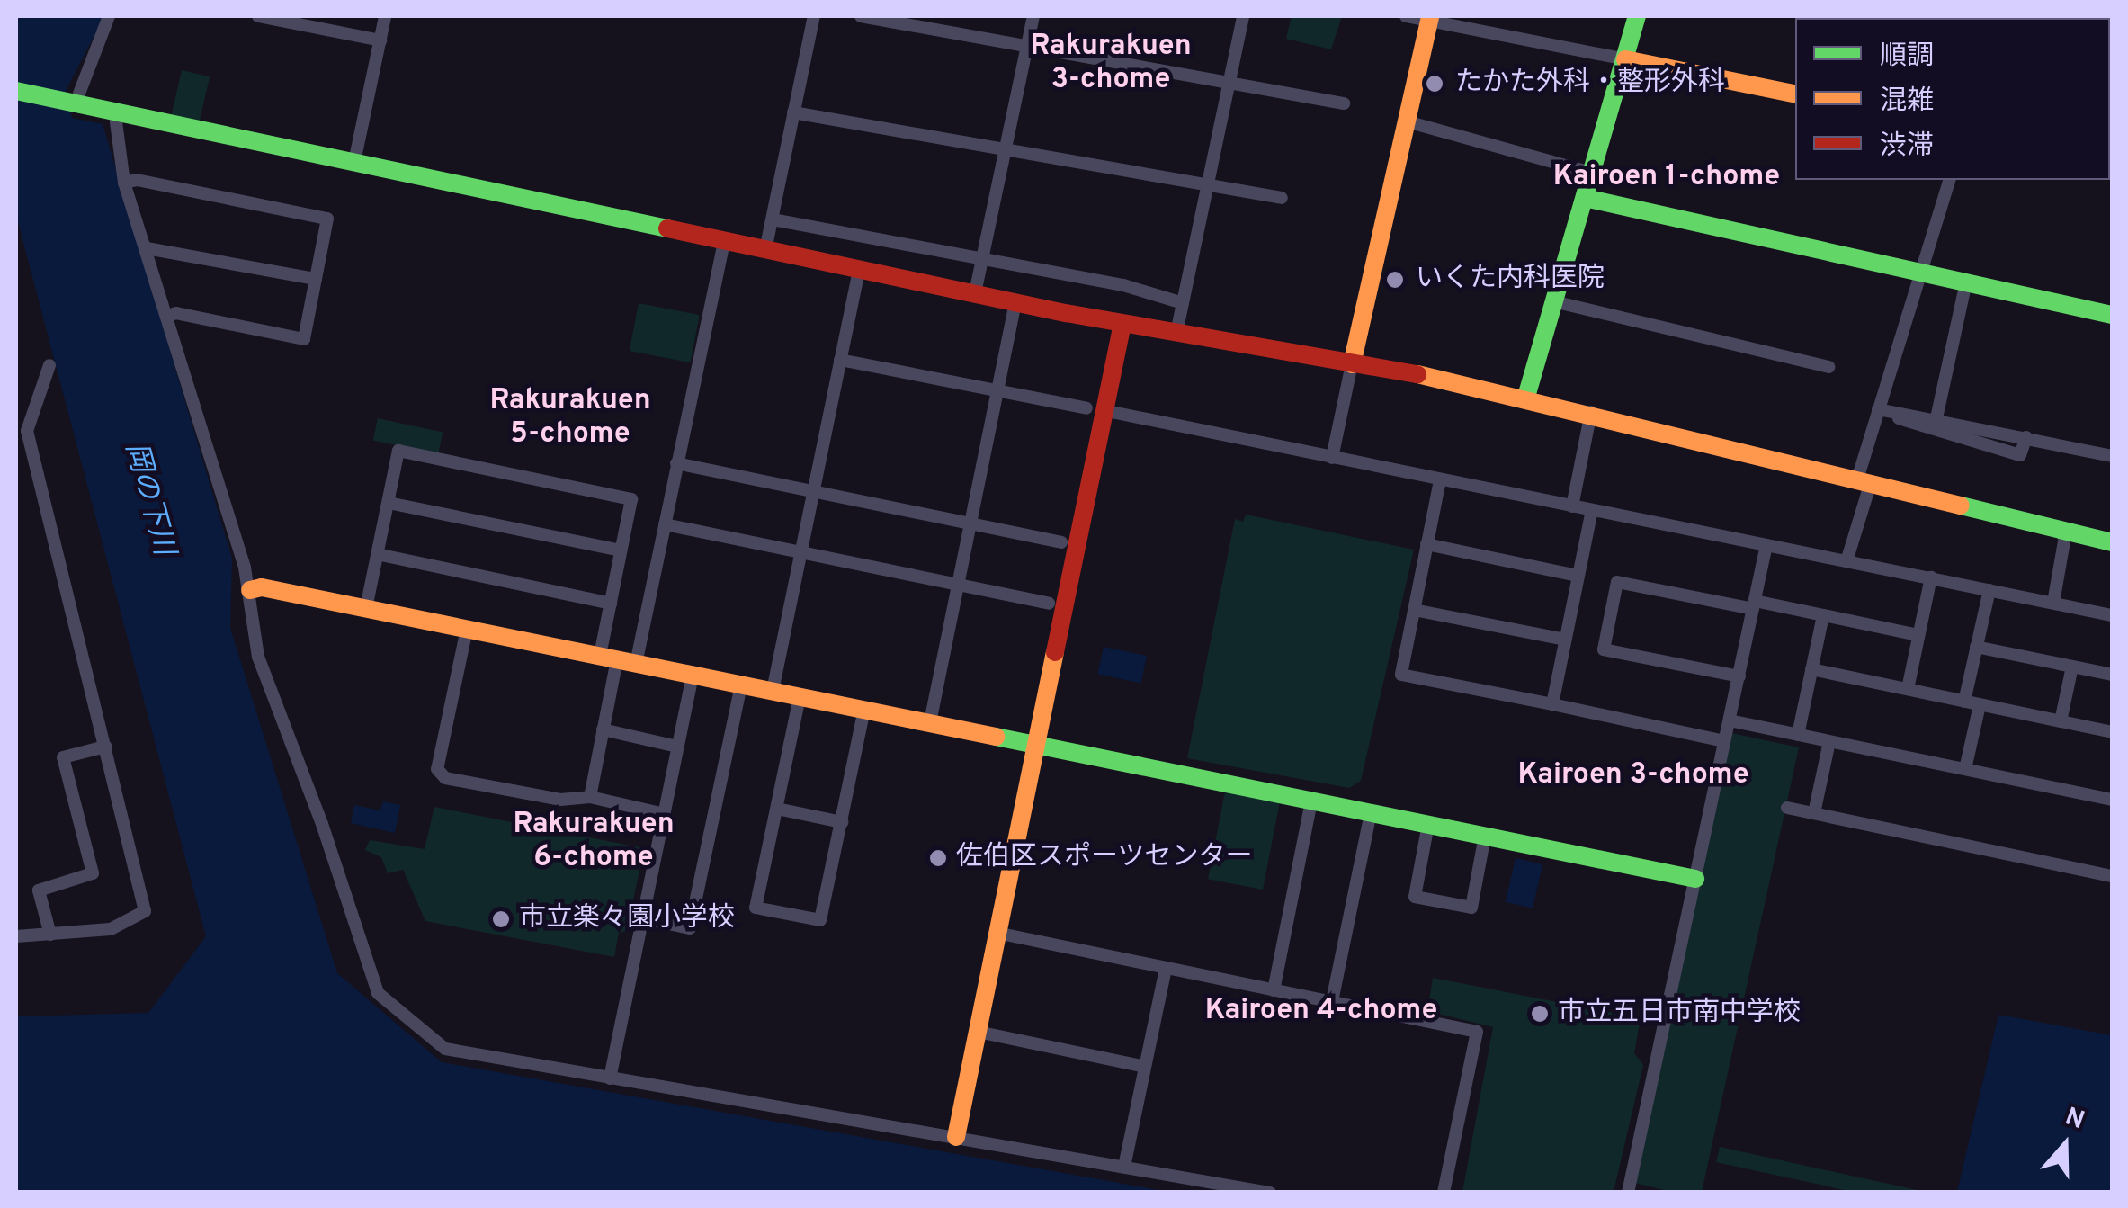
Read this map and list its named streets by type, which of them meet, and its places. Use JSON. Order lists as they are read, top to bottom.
{
  "districts": [
    "Rakurakuen 3-chome",
    "Kairoen 1-chome",
    "Rakurakuen 5-chome",
    "Kairoen 3-chome",
    "Rakurakuen 6-chome",
    "Kairoen 4-chome"
  ],
  "water": ["岡の下川"],
  "places": [
    "たかた外科・整形外科",
    "いくた内科医院",
    "佐伯区スポーツセンター",
    "市立楽々園小学校",
    "市立五日市南中学校"
  ],
  "legend": ["順調", "混雑", "渋滞"],
  "north": "top"
}
